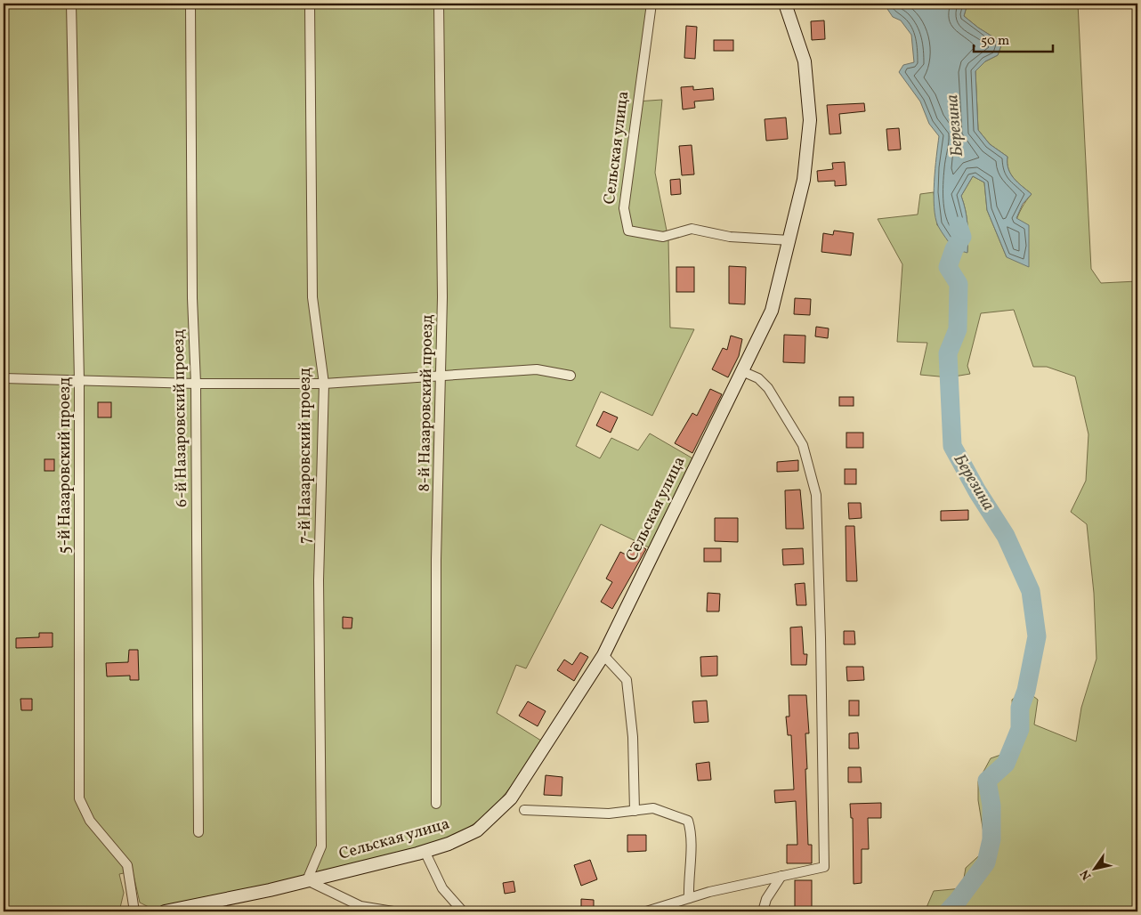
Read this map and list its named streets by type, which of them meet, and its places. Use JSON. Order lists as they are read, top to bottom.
{
  "streets": {
    "street": [
      "Сельская улица",
      "8-й Назаровский проезд",
      "6-й Назаровский проезд",
      "7-й Назаровский проезд",
      "5-й Назаровский проезд"
    ]
  },
  "crossings": [
    ["Сельская улица", "7-й Назаровский проезд"]
  ],
  "water": ["Березина"],
  "scale_bar": "50 m",
  "north": "bottom left"
}
